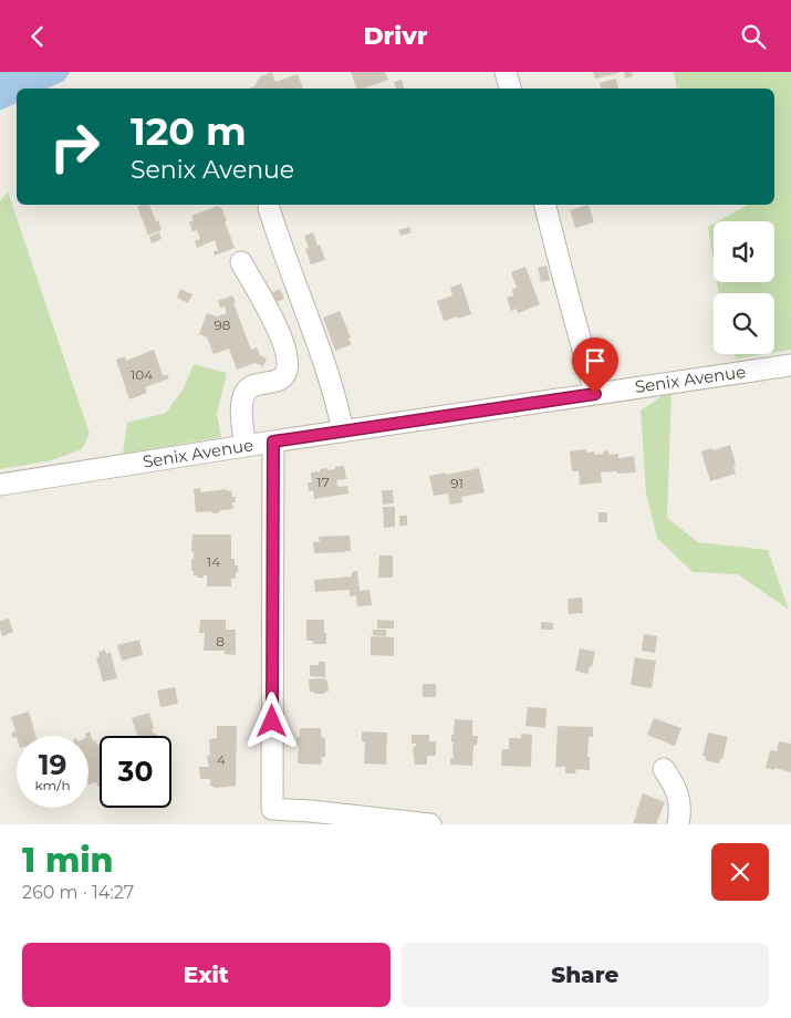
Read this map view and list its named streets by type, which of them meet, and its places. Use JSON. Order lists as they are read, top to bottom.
{
  "streets": {
    "street": ["Senix Avenue"]
  },
  "house_numbers": [
    "98",
    "104",
    "17",
    "91",
    "14",
    "8",
    "4"
  ],
  "page": {
    "header": "Drivr",
    "turn": ["120 m", "Senix Avenue"],
    "speed": "19 km/h",
    "limit": "30",
    "heading": ["1 min", "260 m · 14:27"],
    "buttons": ["Exit", "Share"]
  }
}
